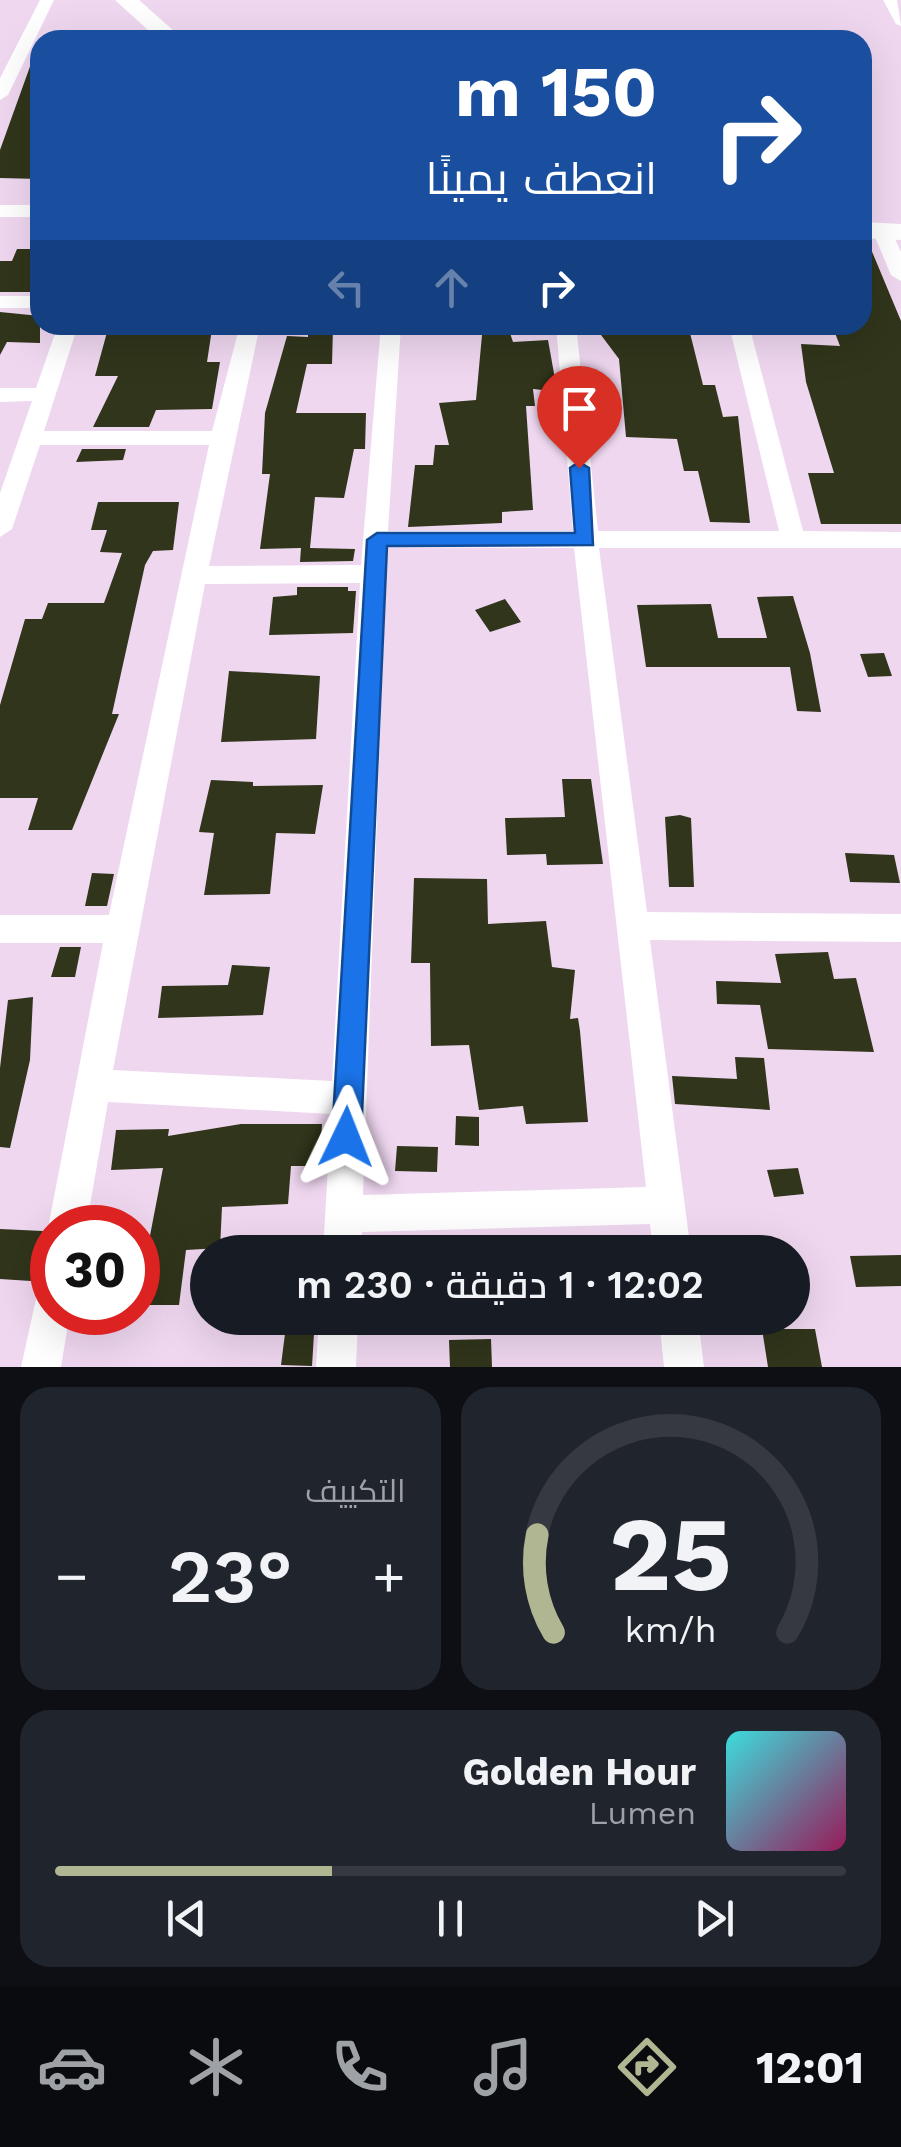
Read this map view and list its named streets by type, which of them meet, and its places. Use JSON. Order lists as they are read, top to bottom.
{
  "page": {
    "turn": ["150 m", "انعطف يمينًا"],
    "limit": "30",
    "trip": "12:02 · 1 دقيقة · 230 m",
    "tile": "التكييف",
    "heat": ["−", "23°", "+"],
    "song": ["Golden Hour", "Lumen"],
    "tabs": "12:01",
    "gauge": ["25", "km/h"]
  }
}
